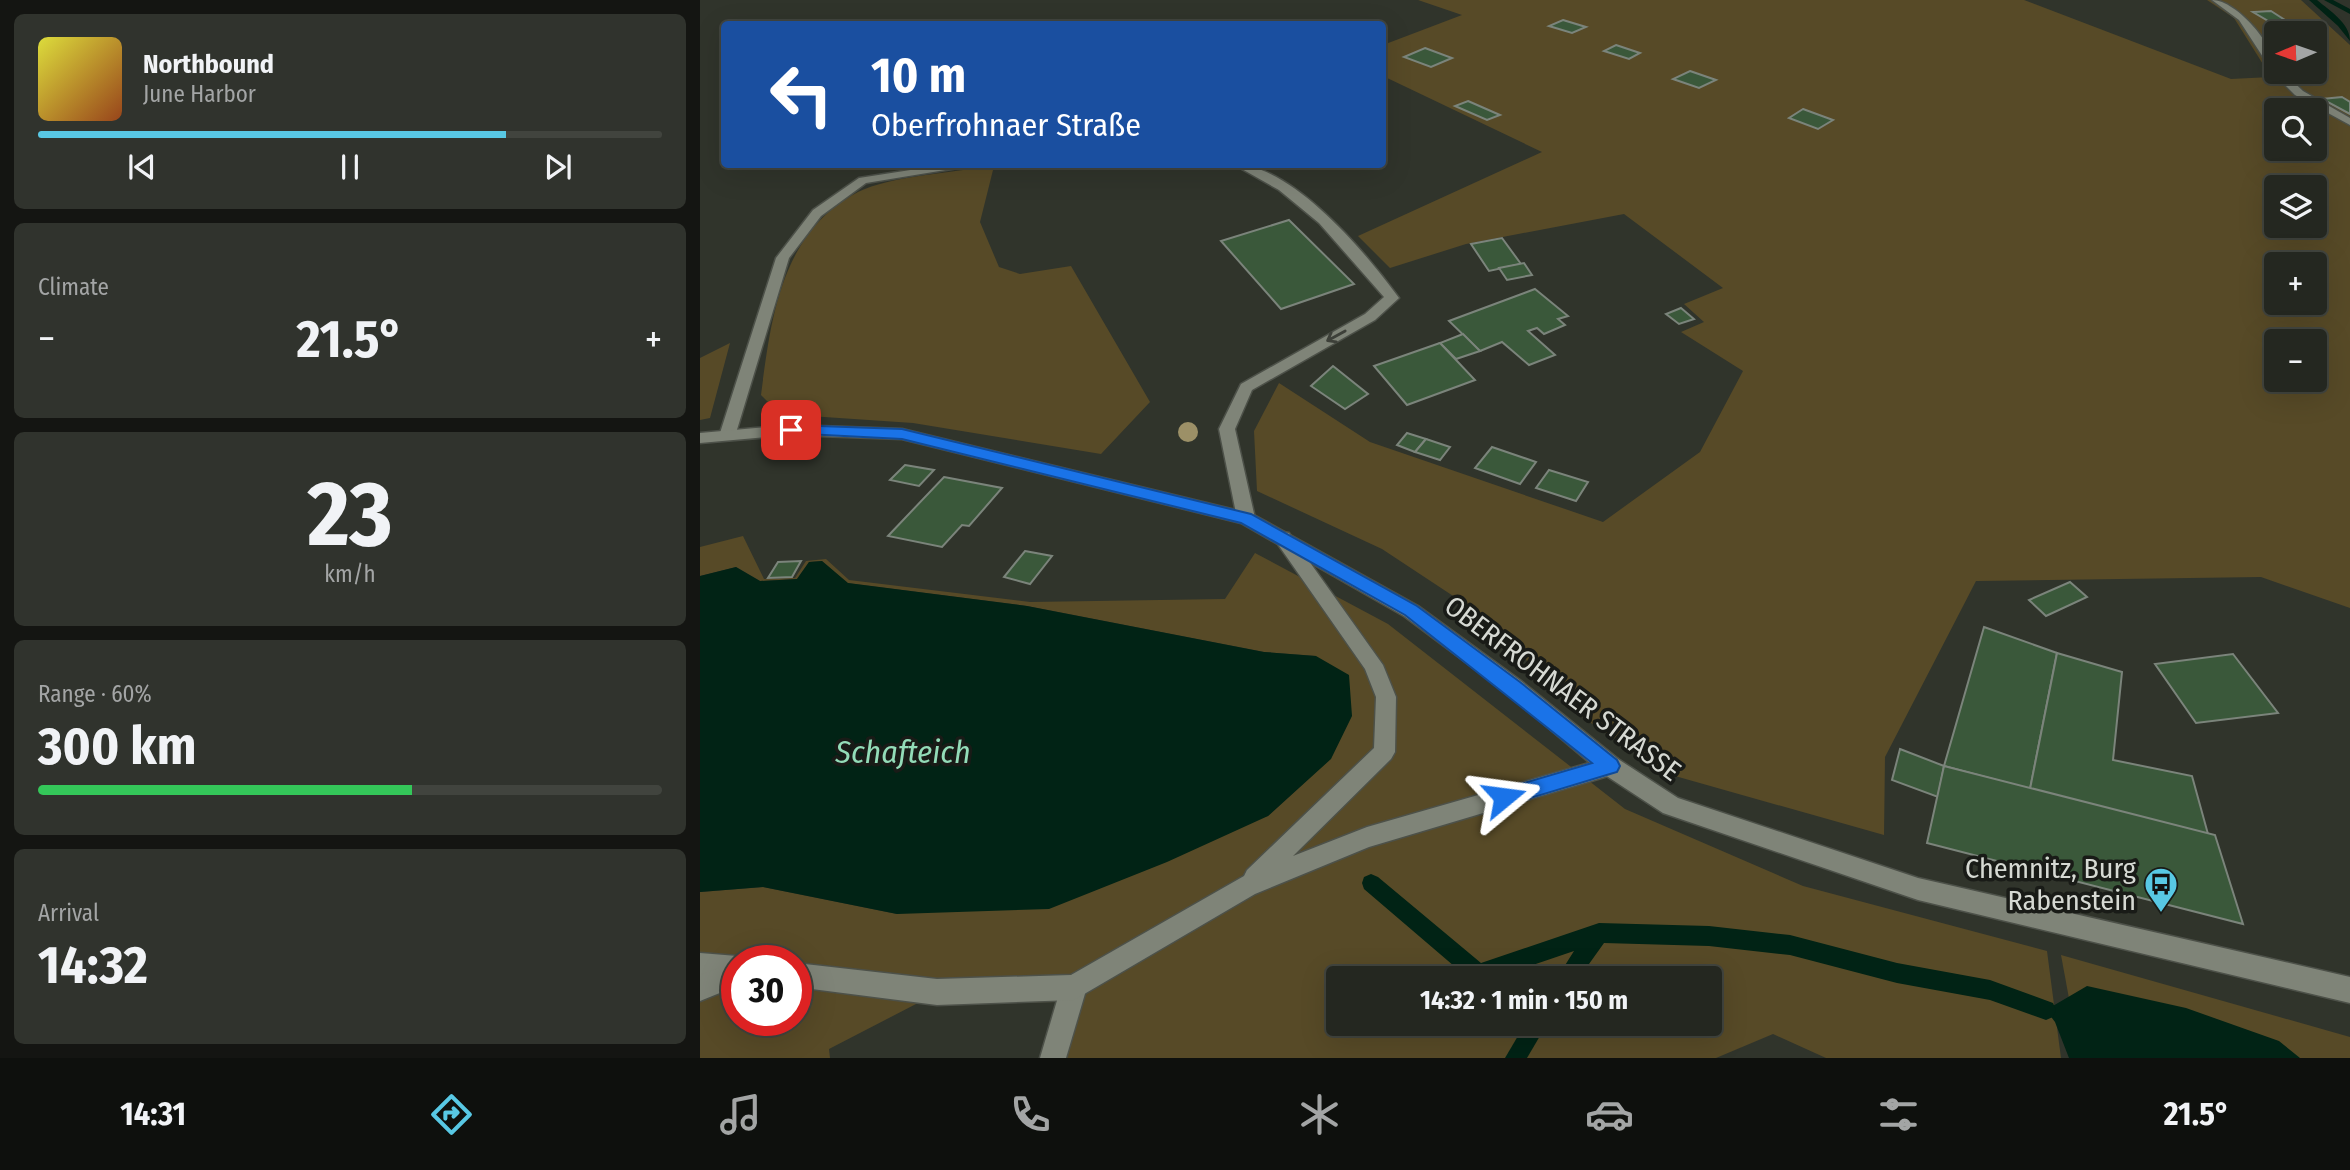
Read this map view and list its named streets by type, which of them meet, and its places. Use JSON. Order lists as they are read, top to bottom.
{
  "streets": {
    "main road": ["OBERFROHNAER STRASSE"]
  },
  "water": ["Schafteich"],
  "places": {
    "bus stop": ["Chemnitz, Burg Rabenstein"]
  },
  "north": "left",
  "page": {
    "map_buttons": ["+", "−"],
    "turn": ["10 m", "Oberfrohnaer Straße"],
    "song": ["Northbound", "June Harbor"],
    "tile": [
      "Climate",
      ["23", "km/h"],
      ["Range · 60%", "300 km"],
      ["Arrival", "14:32"]
    ],
    "heat": ["−", "21.5°", "+"],
    "limit": "30",
    "trip": "14:32 · 1 min · 150 m",
    "tabs": ["14:31", "21.5°"]
  }
}
